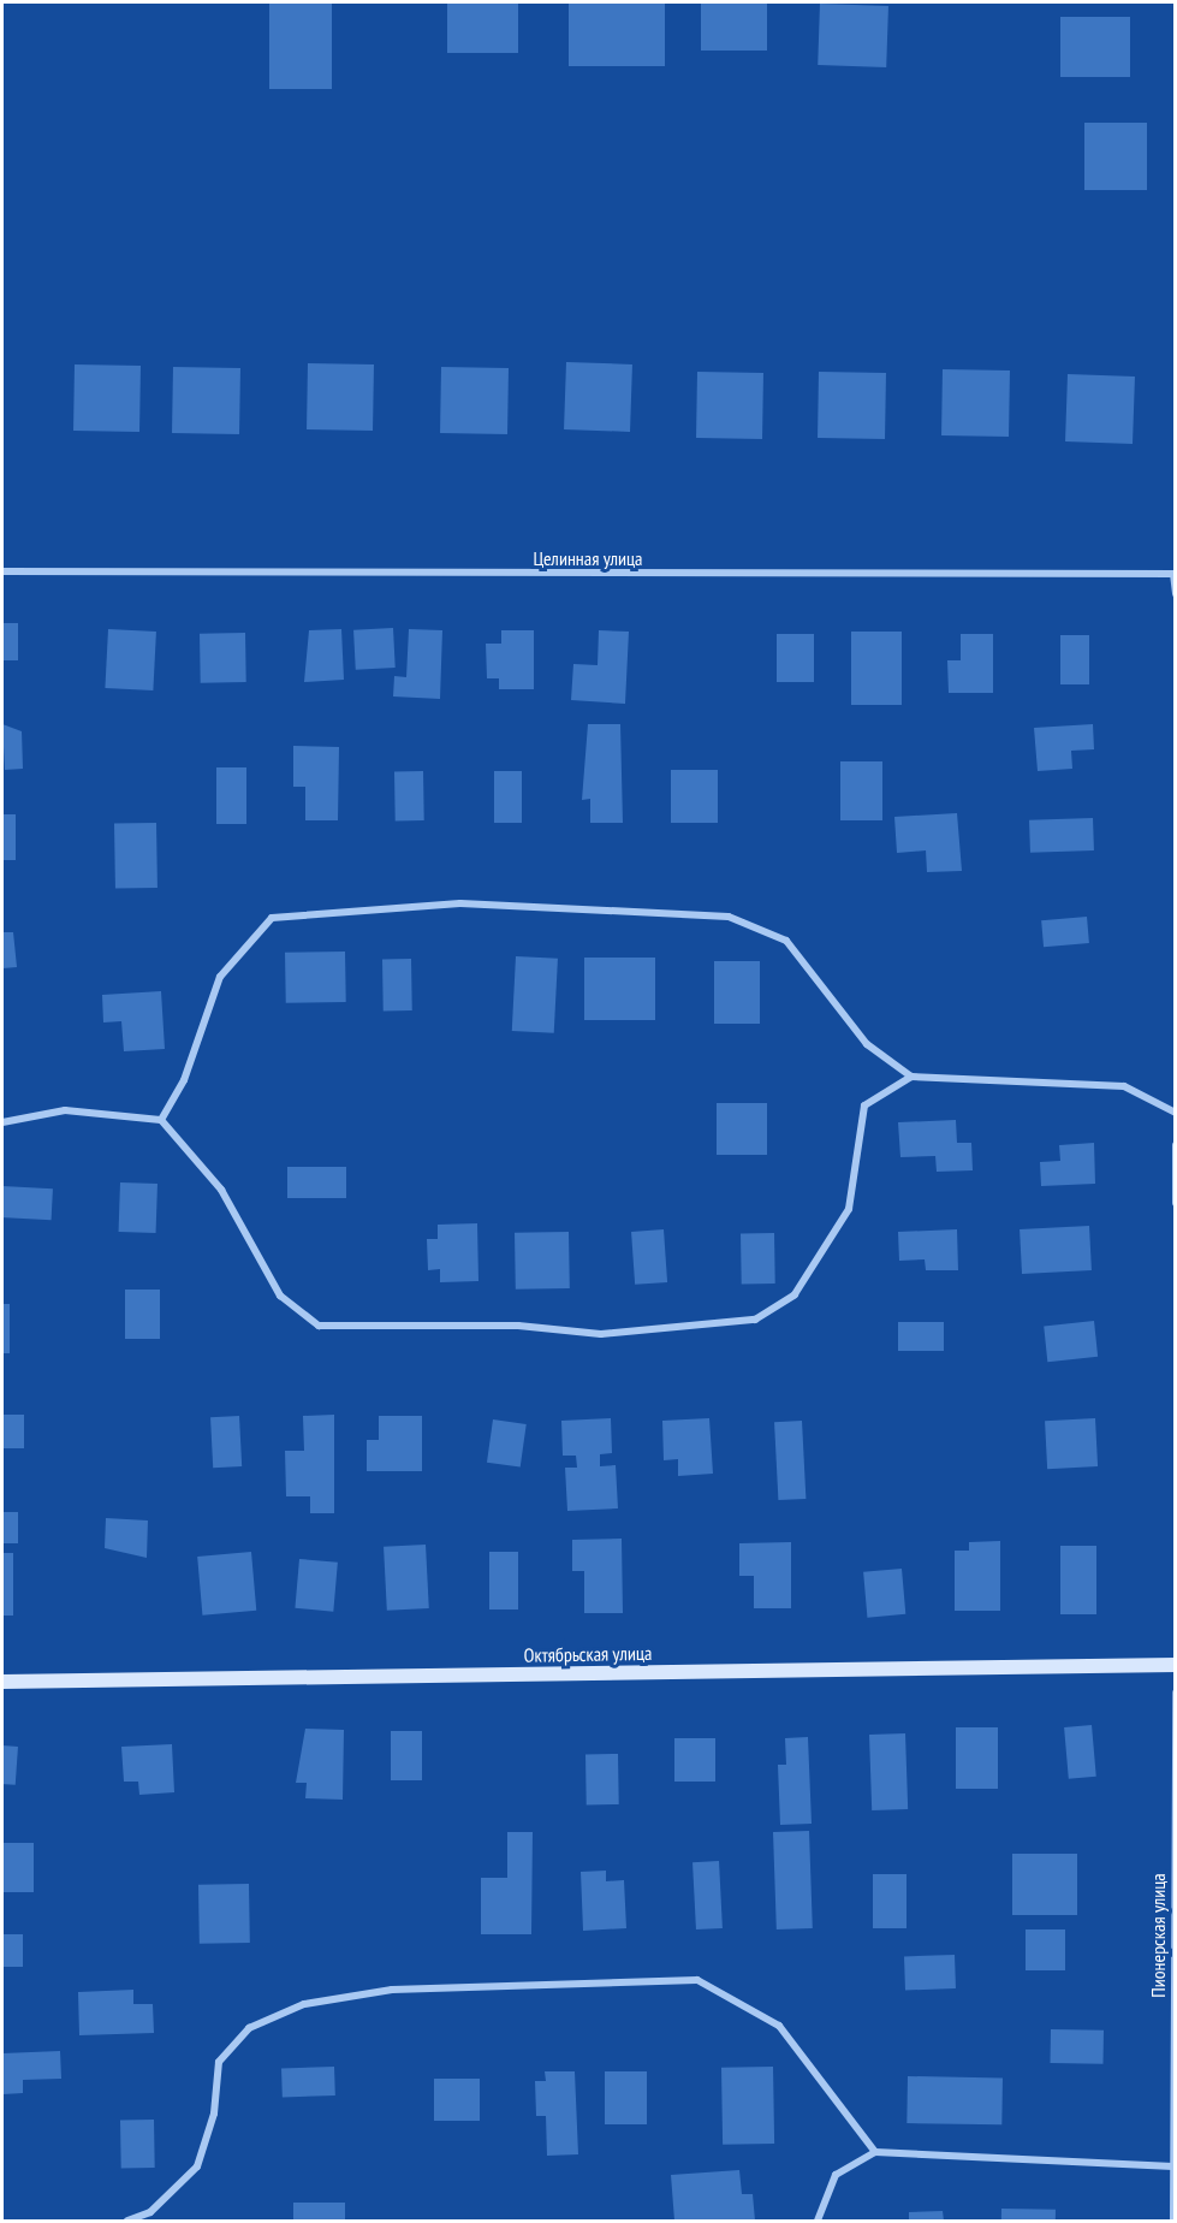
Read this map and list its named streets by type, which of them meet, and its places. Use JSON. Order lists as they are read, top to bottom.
{
  "streets": {
    "street": ["Целинная улица", "Октябрьская улица", "Пионерская улица"]
  }
}
